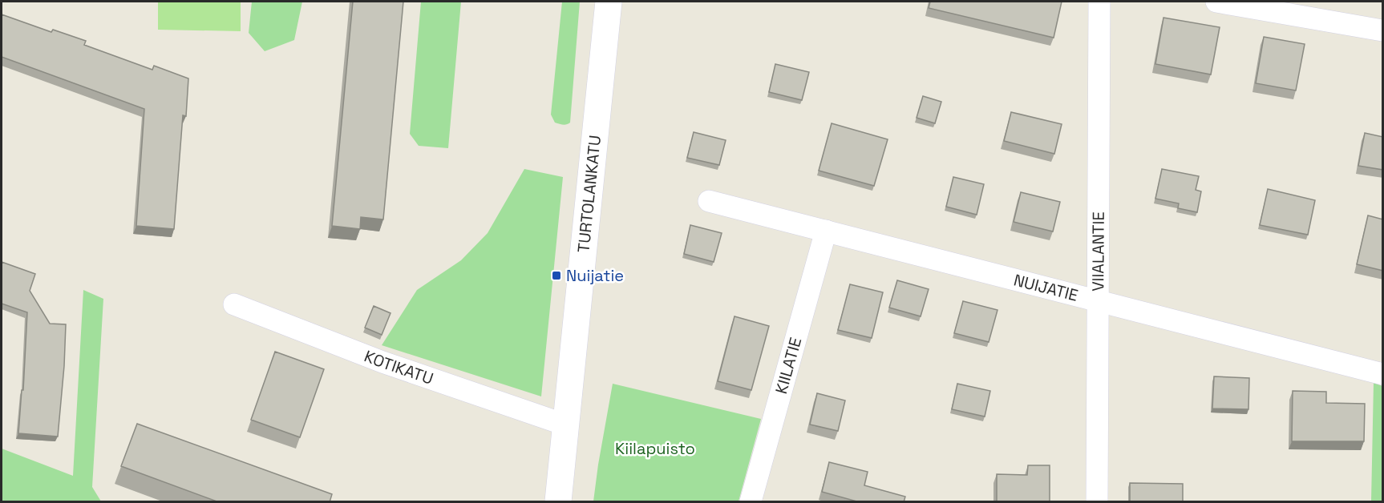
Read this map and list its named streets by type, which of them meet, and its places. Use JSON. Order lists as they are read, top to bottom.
{
  "streets": {
    "main road": ["TURTOLANKATU"],
    "street": [
      "VIIALANTIE",
      "NUIJATIE",
      "KIILATIE",
      "KOTIKATU"
    ]
  },
  "crossings": [
    ["TURTOLANKATU", "KOTIKATU"],
    ["VIIALANTIE", "NUIJATIE"],
    ["NUIJATIE", "KIILATIE"]
  ],
  "parks": ["Kiilapuisto"],
  "places": {
    "transit": ["Nuijatie"]
  }
}
